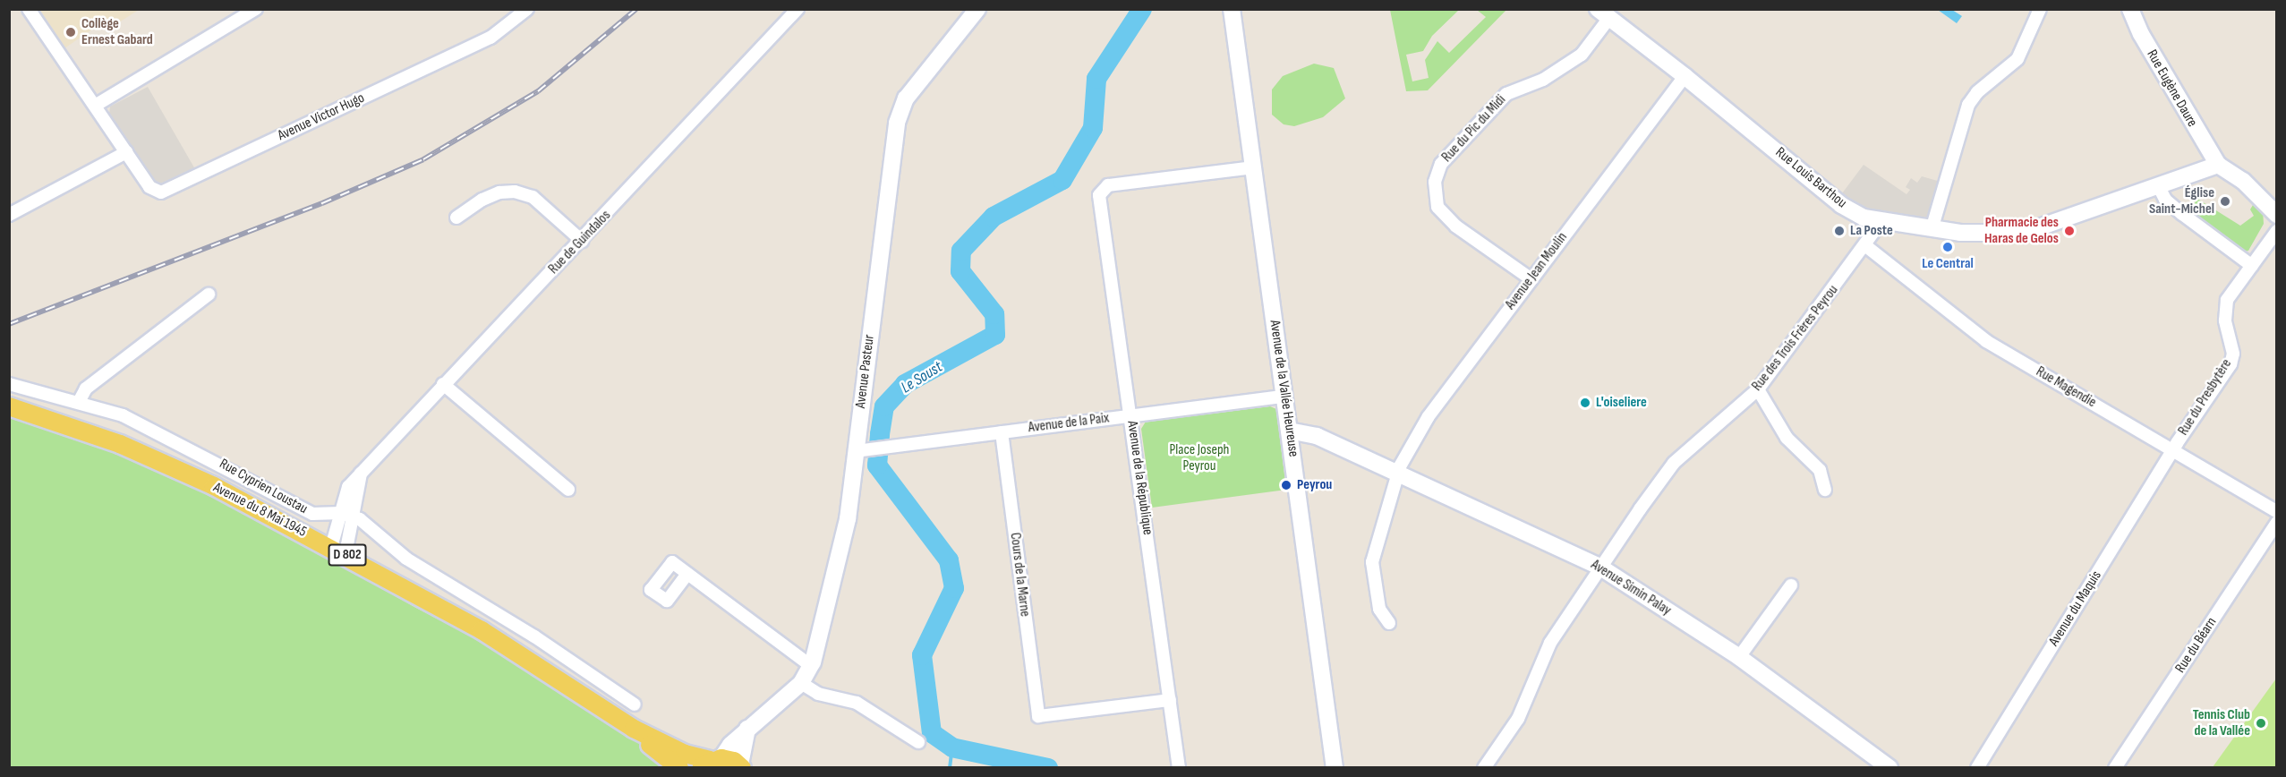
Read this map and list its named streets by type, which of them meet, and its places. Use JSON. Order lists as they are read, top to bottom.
{
  "streets": {
    "main road": ["Avenue du 8 Mai 1945", "D 802"],
    "street": [
      "Rue Eugène Daure",
      "Avenue Victor Hugo",
      "Rue du Pic du Midi",
      "Rue Louis Barthou",
      "Rue de Guindalos",
      "Avenue Jean Moulin",
      "Rue des Trois Frères Peyrou",
      "Avenue Pasteur",
      "Rue Magendie",
      "Avenue de la Vallée Heureuse",
      "Rue du Presbytère",
      "Avenue de la Paix",
      "Avenue de la République",
      "Rue Cyprien Loustau",
      "Cours de la Marne",
      "Avenue Simin Palay",
      "Avenue du Maquis",
      "Rue du Béarn"
    ]
  },
  "crossings": [
    ["Rue Eugène Daure", "Rue Louis Barthou"],
    ["Rue du Pic du Midi", "Rue Louis Barthou"],
    ["Rue du Pic du Midi", "Avenue Jean Moulin"],
    ["Rue Louis Barthou", "Avenue Jean Moulin"],
    ["Rue Louis Barthou", "Rue des Trois Frères Peyrou"],
    ["Rue de Guindalos", "Rue Cyprien Loustau"],
    ["Rue de Guindalos", "Avenue du 8 Mai 1945"],
    ["Avenue Jean Moulin", "Avenue Simin Palay"],
    ["Rue des Trois Frères Peyrou", "Rue Magendie"],
    ["Rue des Trois Frères Peyrou", "Avenue Simin Palay"],
    ["Avenue Pasteur", "Avenue de la Paix"],
    ["Avenue Pasteur", "Avenue du 8 Mai 1945"],
    ["Rue Magendie", "Rue du Presbytère"],
    ["Rue Magendie", "Avenue du Maquis"],
    ["Avenue de la Vallée Heureuse", "Avenue de la Paix"],
    ["Avenue de la Vallée Heureuse", "Avenue de la République"],
    ["Avenue de la Vallée Heureuse", "Avenue Simin Palay"],
    ["Rue du Presbytère", "Avenue du Maquis"],
    ["Avenue de la Paix", "Avenue de la République"],
    ["Avenue de la Paix", "Cours de la Marne"],
    ["Avenue de la République", "Cours de la Marne"]
  ],
  "water": ["Le Soust"],
  "parks": ["Place Joseph Peyrou"],
  "places": [
    "Collège Ernest Gabard",
    "Église Saint-Michel",
    "La Poste",
    "Pharmacie des Haras de Gelos",
    "Le Central",
    "L'oiseliere",
    "Peyrou",
    "Tennis Club de la Vallée"
  ]
}
